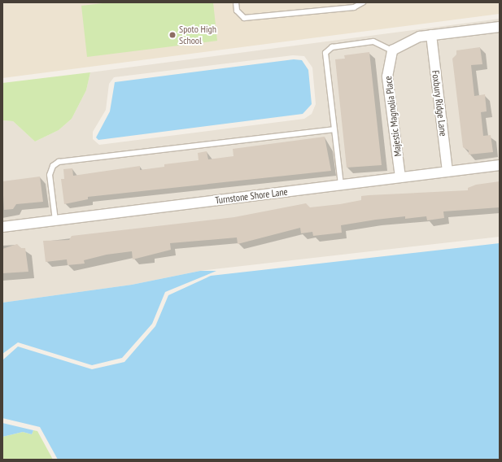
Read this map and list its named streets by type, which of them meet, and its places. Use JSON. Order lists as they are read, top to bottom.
{
  "streets": {
    "street": ["Foxbury Ridge Lane", "Majestic Magnolia Place", "Turnstone Shore Lane"]
  },
  "crossings": [
    ["Foxbury Ridge Lane", "Turnstone Shore Lane"],
    ["Majestic Magnolia Place", "Turnstone Shore Lane"]
  ],
  "places": ["Spoto High School"]
}
